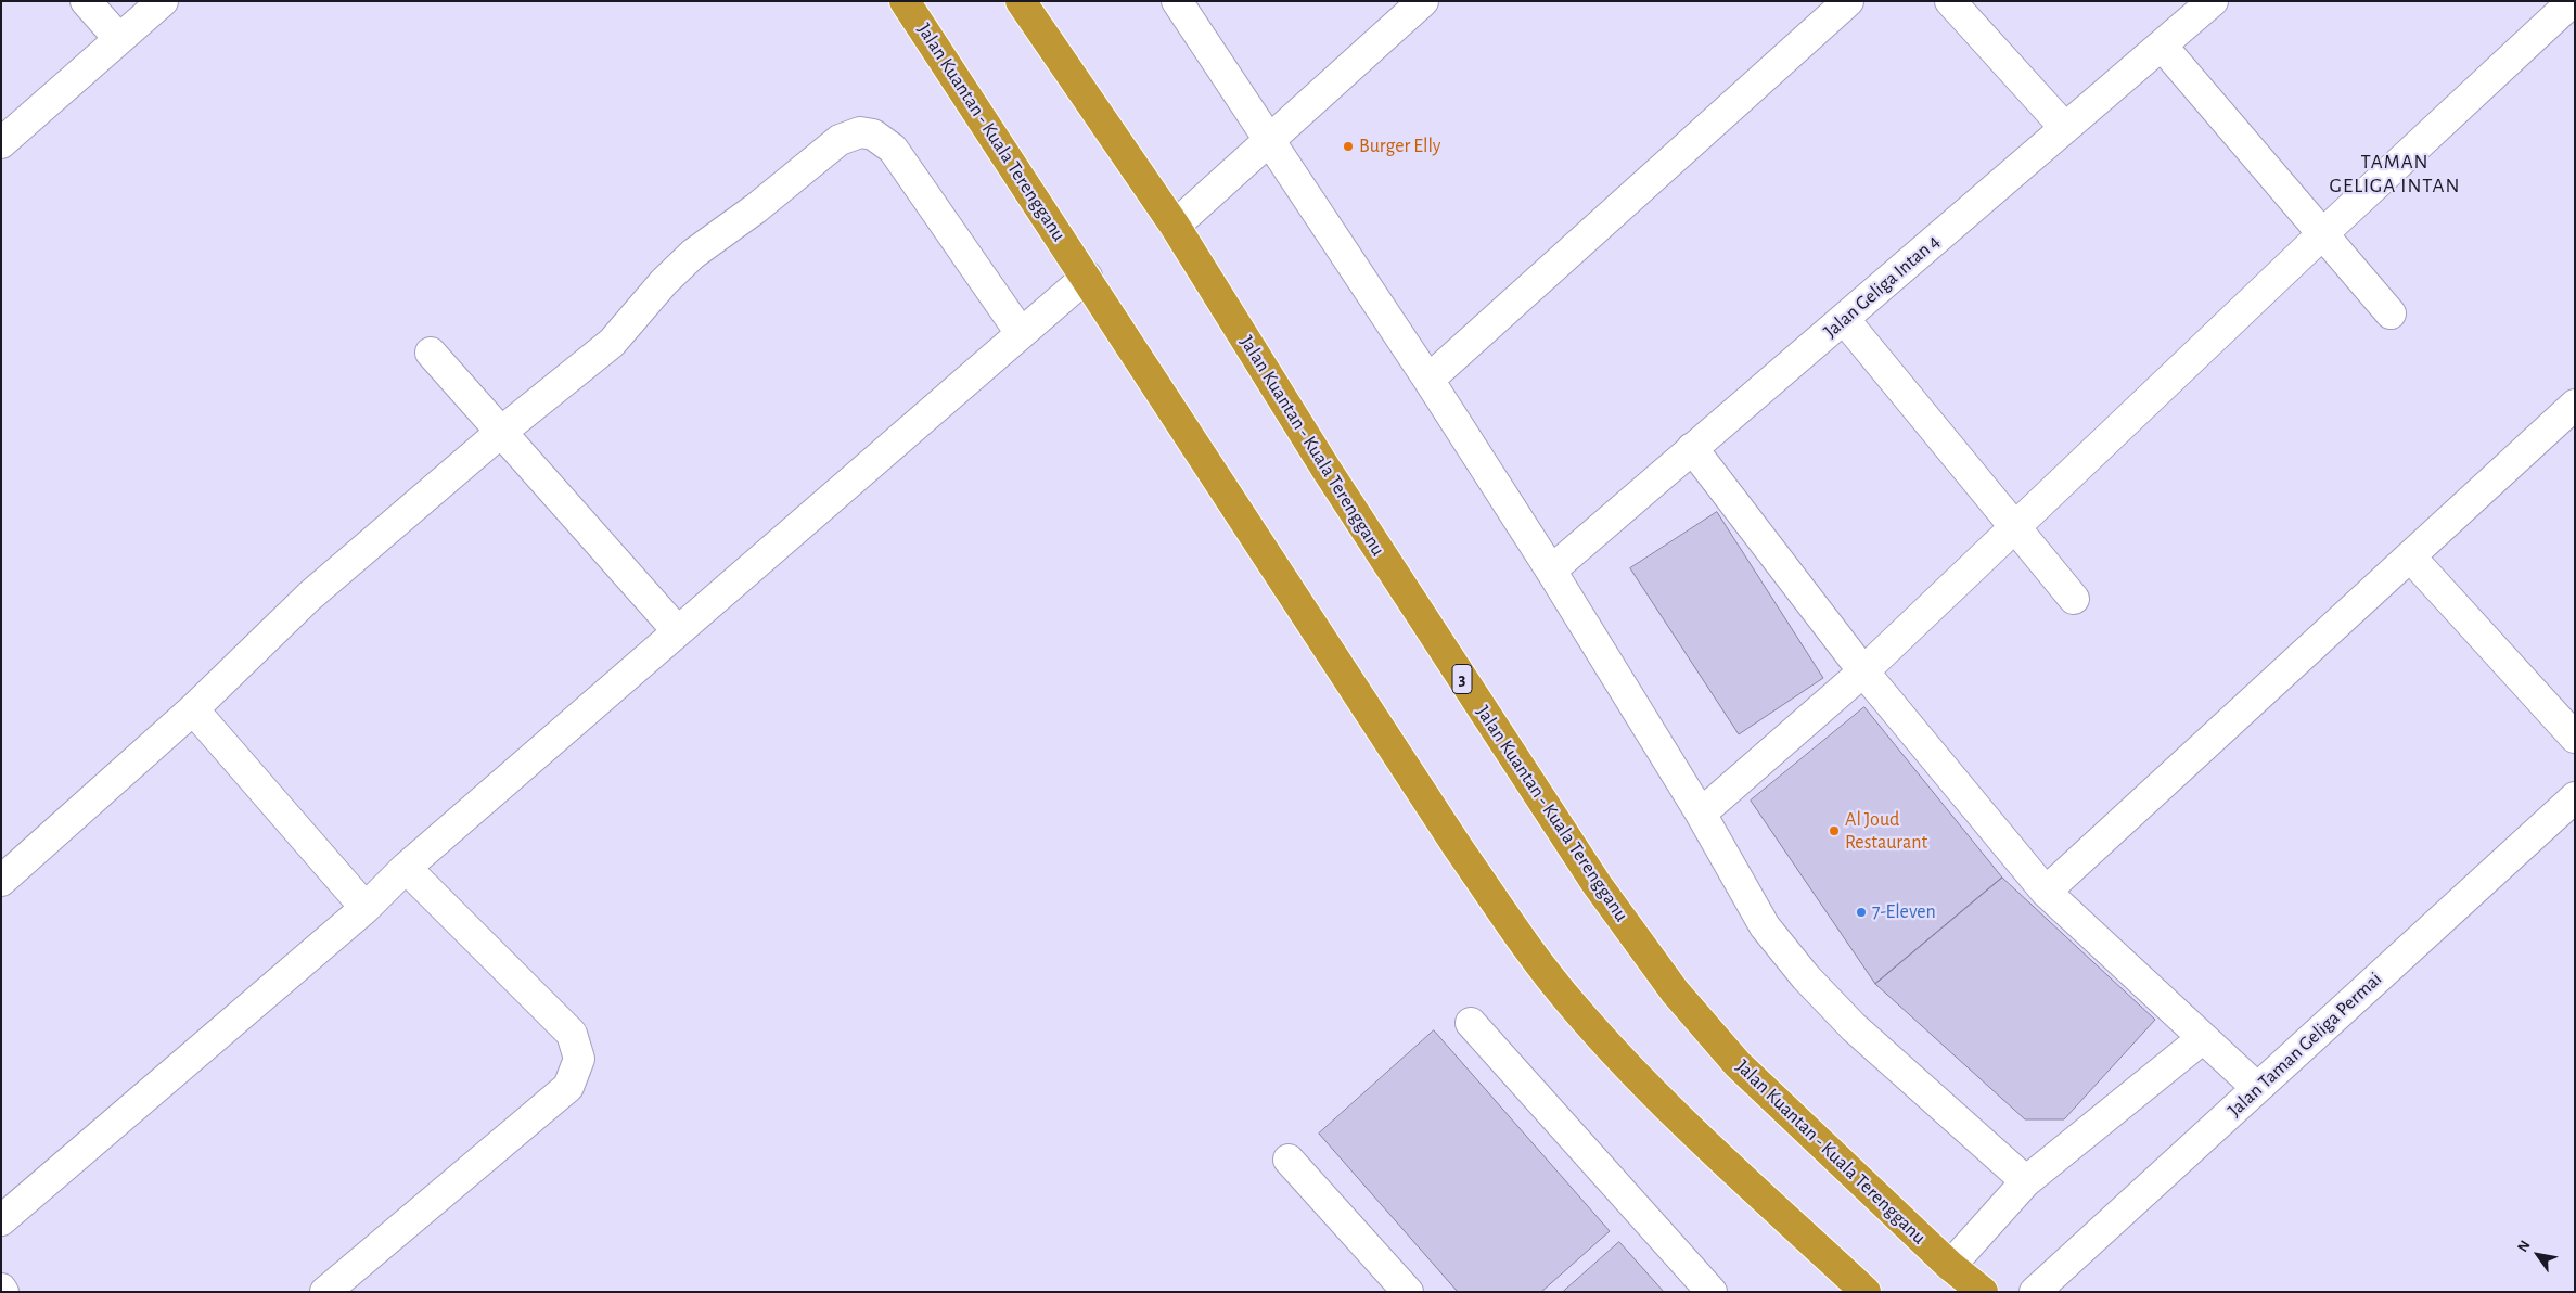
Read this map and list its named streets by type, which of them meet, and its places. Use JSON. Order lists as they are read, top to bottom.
{
  "streets": {
    "highway": ["Jalan Kuantan - Kuala Terengganu", "3"],
    "street": ["Jalan Geliga Intan 4", "Jalan Taman Geliga Permai"]
  },
  "districts": ["TAMAN GELIGA INTAN"],
  "places": ["Burger Elly", "Al Joud Restaurant", "7-Eleven"],
  "north": "top left"
}
